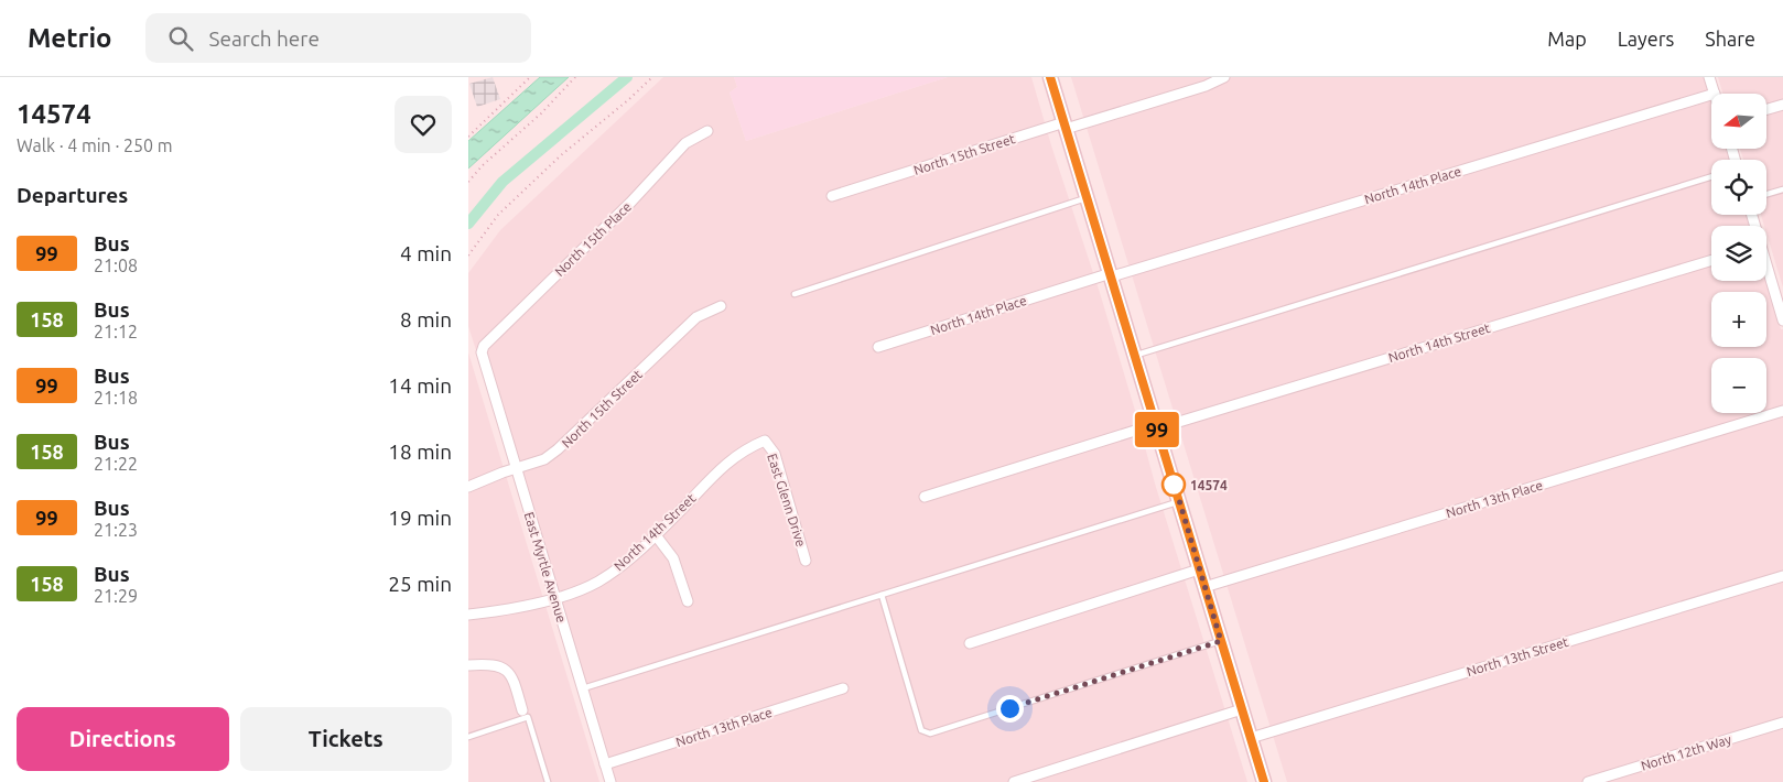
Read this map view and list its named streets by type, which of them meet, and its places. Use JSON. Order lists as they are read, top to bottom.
{
  "streets": {
    "street": [
      "North 15th Street",
      "North 14th Place",
      "North 15th Place",
      "North 14th Street",
      "North 13th Place",
      "East Glenn Drive",
      "East Myrtle Avenue",
      "North 13th Street",
      "North 12th Way"
    ]
  },
  "crossings": [
    ["North 15th Street", "East Myrtle Avenue"],
    ["North 15th Place", "East Myrtle Avenue"],
    ["North 14th Street", "East Glenn Drive"],
    ["North 14th Street", "East Myrtle Avenue"],
    ["North 13th Place", "East Myrtle Avenue"]
  ],
  "places": ["14574"],
  "lines": ["bus line 99"],
  "north": "left",
  "page": {
    "header": "Metrio",
    "search": "Search here",
    "nav": ["Map", "Layers", "Share"],
    "heading": [
      ["14574", "Walk · 4 min · 250 m"],
      "Departures"
    ],
    "on_map": "99",
    "map_buttons": ["+", "−"],
    "list": [
      {
        "mark": "99",
        "name": "Bus",
        "note": "21:08",
        "value": "4 min"
      },
      {
        "mark": "158",
        "name": "Bus",
        "note": "21:12",
        "value": "8 min"
      },
      {
        "mark": "99",
        "name": "Bus",
        "note": "21:18",
        "value": "14 min"
      },
      {
        "mark": "158",
        "name": "Bus",
        "note": "21:22",
        "value": "18 min"
      },
      {
        "mark": "99",
        "name": "Bus",
        "note": "21:23",
        "value": "19 min"
      },
      {
        "mark": "158",
        "name": "Bus",
        "note": "21:29",
        "value": "25 min"
      }
    ],
    "buttons": ["Directions", "Tickets"]
  }
}
